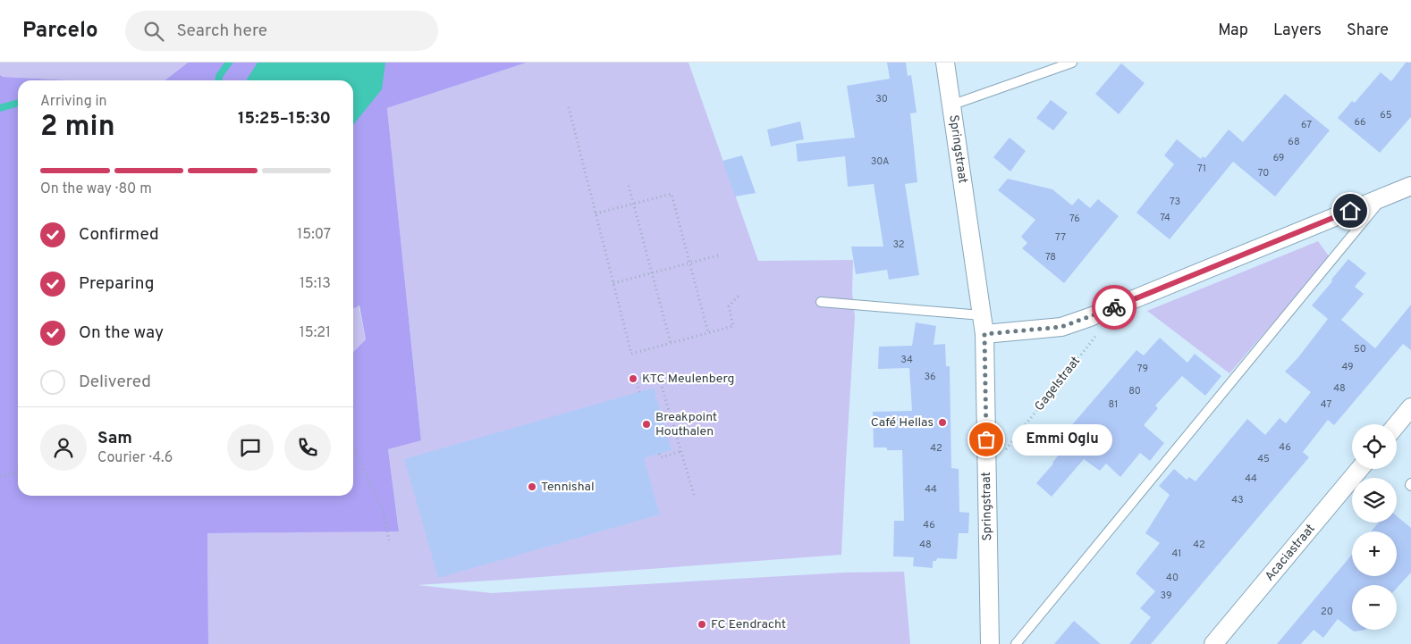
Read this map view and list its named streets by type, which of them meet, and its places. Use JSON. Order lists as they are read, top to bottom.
{
  "streets": {
    "street": ["Springstraat", "Acaciastraat"],
    "path": ["Gagelstraat"]
  },
  "crossings": [
    ["Springstraat", "Gagelstraat"]
  ],
  "places": [
    "KTC Meulenberg",
    "Café Hellas",
    "Breakpoint Houthalen",
    "Emmi Oglu",
    "Tennishal",
    "FC Eendracht"
  ],
  "house_numbers": [
    "30",
    "65",
    "66",
    "67",
    "68",
    "69",
    "30A",
    "71",
    "70",
    "73",
    "74",
    "76",
    "77",
    "32",
    "78",
    "50",
    "34",
    "49",
    "79",
    "36",
    "48",
    "80",
    "81",
    "47",
    "46",
    "42",
    "45",
    "44",
    "44",
    "43",
    "46",
    "48",
    "42",
    "41",
    "40",
    "39",
    "20"
  ],
  "page": {
    "header": "Parcelo",
    "search": "Search here",
    "nav": ["Map", "Layers", "Share"],
    "heading": ["2 min", "Arriving in", "15:25–15:30"],
    "panel": ["Sam", "Courier · 4.6"],
    "bar": "On the way · 80 m",
    "list": [
      ["Confirmed", "15:07"],
      ["Preparing", "15:13"],
      ["On the way", "15:21"],
      "Delivered"
    ],
    "map_buttons": ["+", "−"],
    "bubble": "Emmi Oglu"
  }
}
